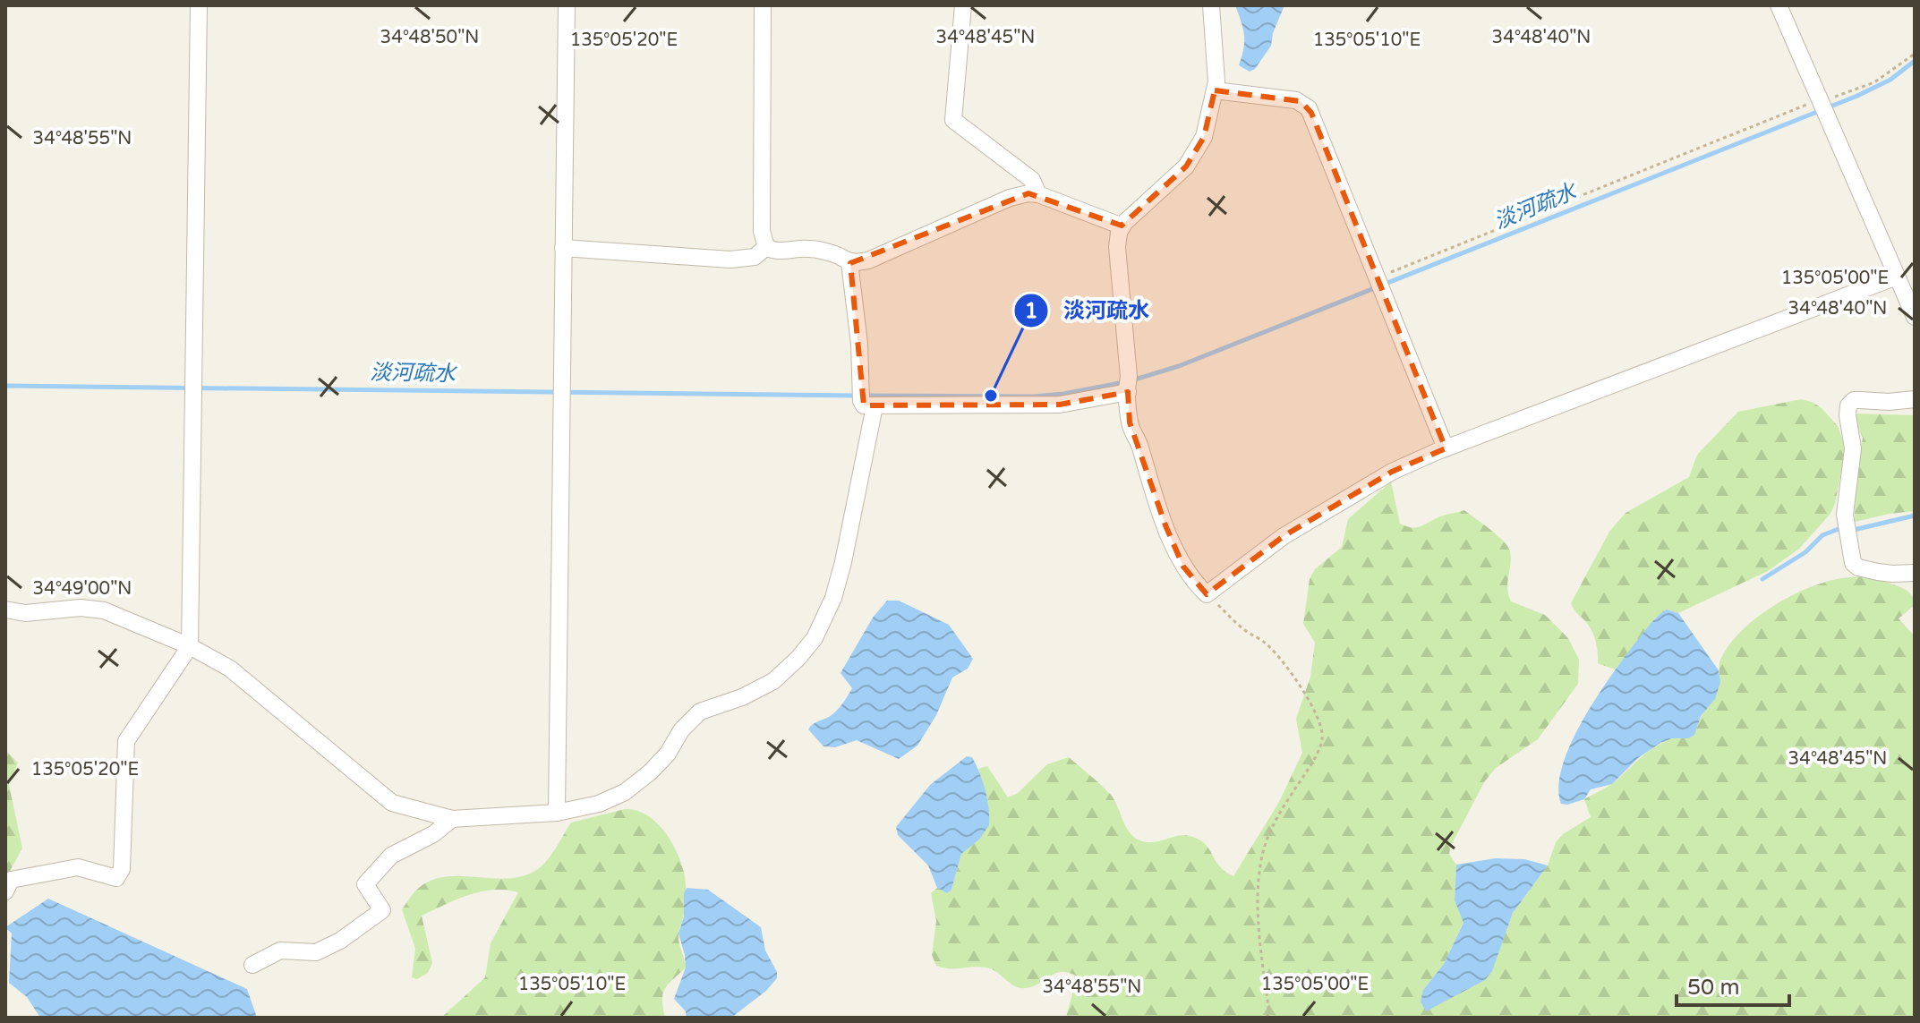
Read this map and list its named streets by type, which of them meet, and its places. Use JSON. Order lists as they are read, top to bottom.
{
  "water": ["淡河疏水"],
  "places": ["淡河疏水"],
  "scale_bar": "50 m",
  "coordinates": [
    "34°48'50\"N",
    "34°48'45\"N",
    "34°48'40\"N",
    "135°05'20\"E",
    "135°05'10\"E",
    "34°48'55\"N",
    "135°05'00\"E",
    "34°49'00\"N"
  ]
}
